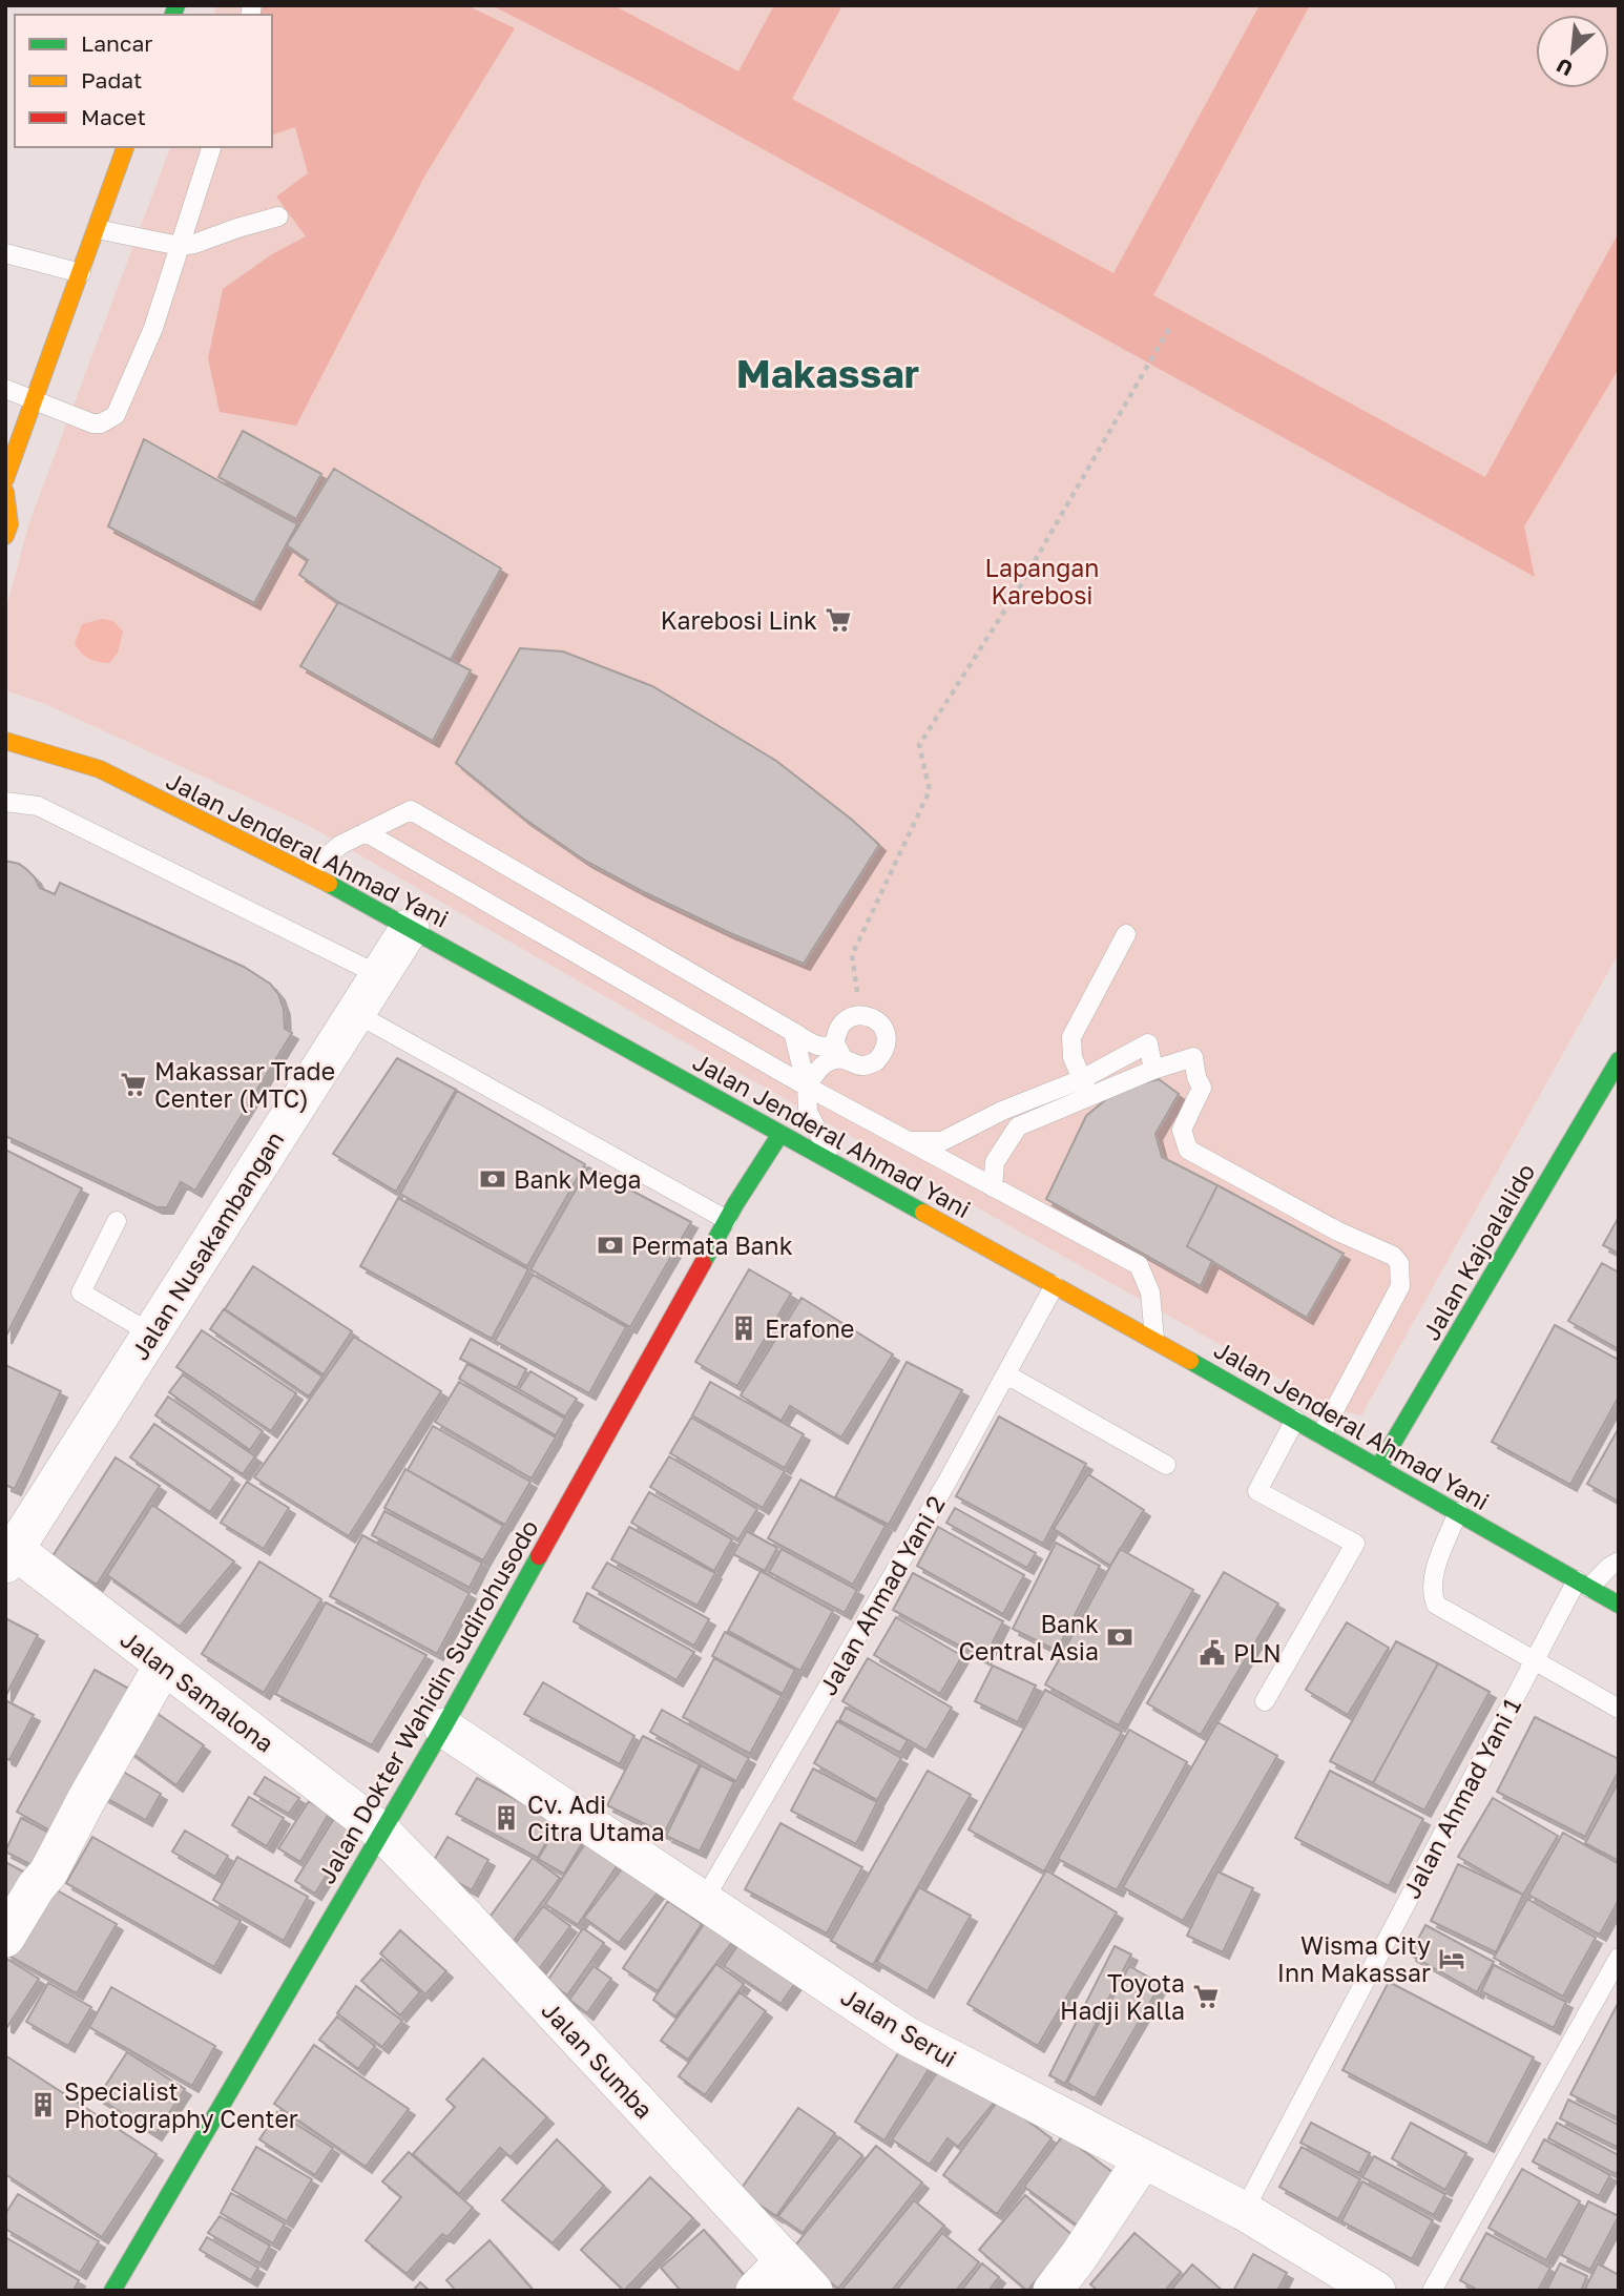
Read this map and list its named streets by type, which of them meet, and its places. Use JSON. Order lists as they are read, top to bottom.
{
  "streets": {
    "main road": ["Jalan Jenderal Ahmad Yani", "Jalan Kajoalalido", "Jalan Dokter Wahidin Sudirohusodo"],
    "street": [
      "Jalan Nusakambangan",
      "Jalan Samalona",
      "Jalan Serui",
      "Jalan Sumba"
    ],
    "lane": ["Jalan Ahmad Yani 2", "Jalan Ahmad Yani 1"]
  },
  "crossings": [
    ["Jalan Jenderal Ahmad Yani", "Jalan Nusakambangan"],
    ["Jalan Jenderal Ahmad Yani", "Jalan Kajoalalido"],
    ["Jalan Jenderal Ahmad Yani", "Jalan Ahmad Yani 2"],
    ["Jalan Jenderal Ahmad Yani", "Jalan Dokter Wahidin Sudirohusodo"],
    ["Jalan Jenderal Ahmad Yani", "Jalan Ahmad Yani 1"],
    ["Jalan Nusakambangan", "Jalan Samalona"],
    ["Jalan Ahmad Yani 2", "Jalan Serui"],
    ["Jalan Samalona", "Jalan Dokter Wahidin Sudirohusodo"],
    ["Jalan Samalona", "Jalan Sumba"],
    ["Jalan Dokter Wahidin Sudirohusodo", "Jalan Serui"],
    ["Jalan Dokter Wahidin Sudirohusodo", "Jalan Sumba"],
    ["Jalan Ahmad Yani 1", "Jalan Serui"]
  ],
  "districts": ["Makassar"],
  "parks": ["Lapangan Karebosi"],
  "places": {
    "supermarket": ["Karebosi Link", "Makassar Trade Center (MTC)", "Toyota Hadji Kalla"],
    "bank": ["Bank Mega", "Permata Bank", "Bank Central Asia"],
    "building": ["Erafone", "Cv. Adi Citra Utama", "Specialist Photography Center"],
    "public building": ["PLN"],
    "hotel": ["Wisma City Inn Makassar"]
  },
  "legend": ["Lancar", "Padat", "Macet"],
  "north": "bottom left"
}
